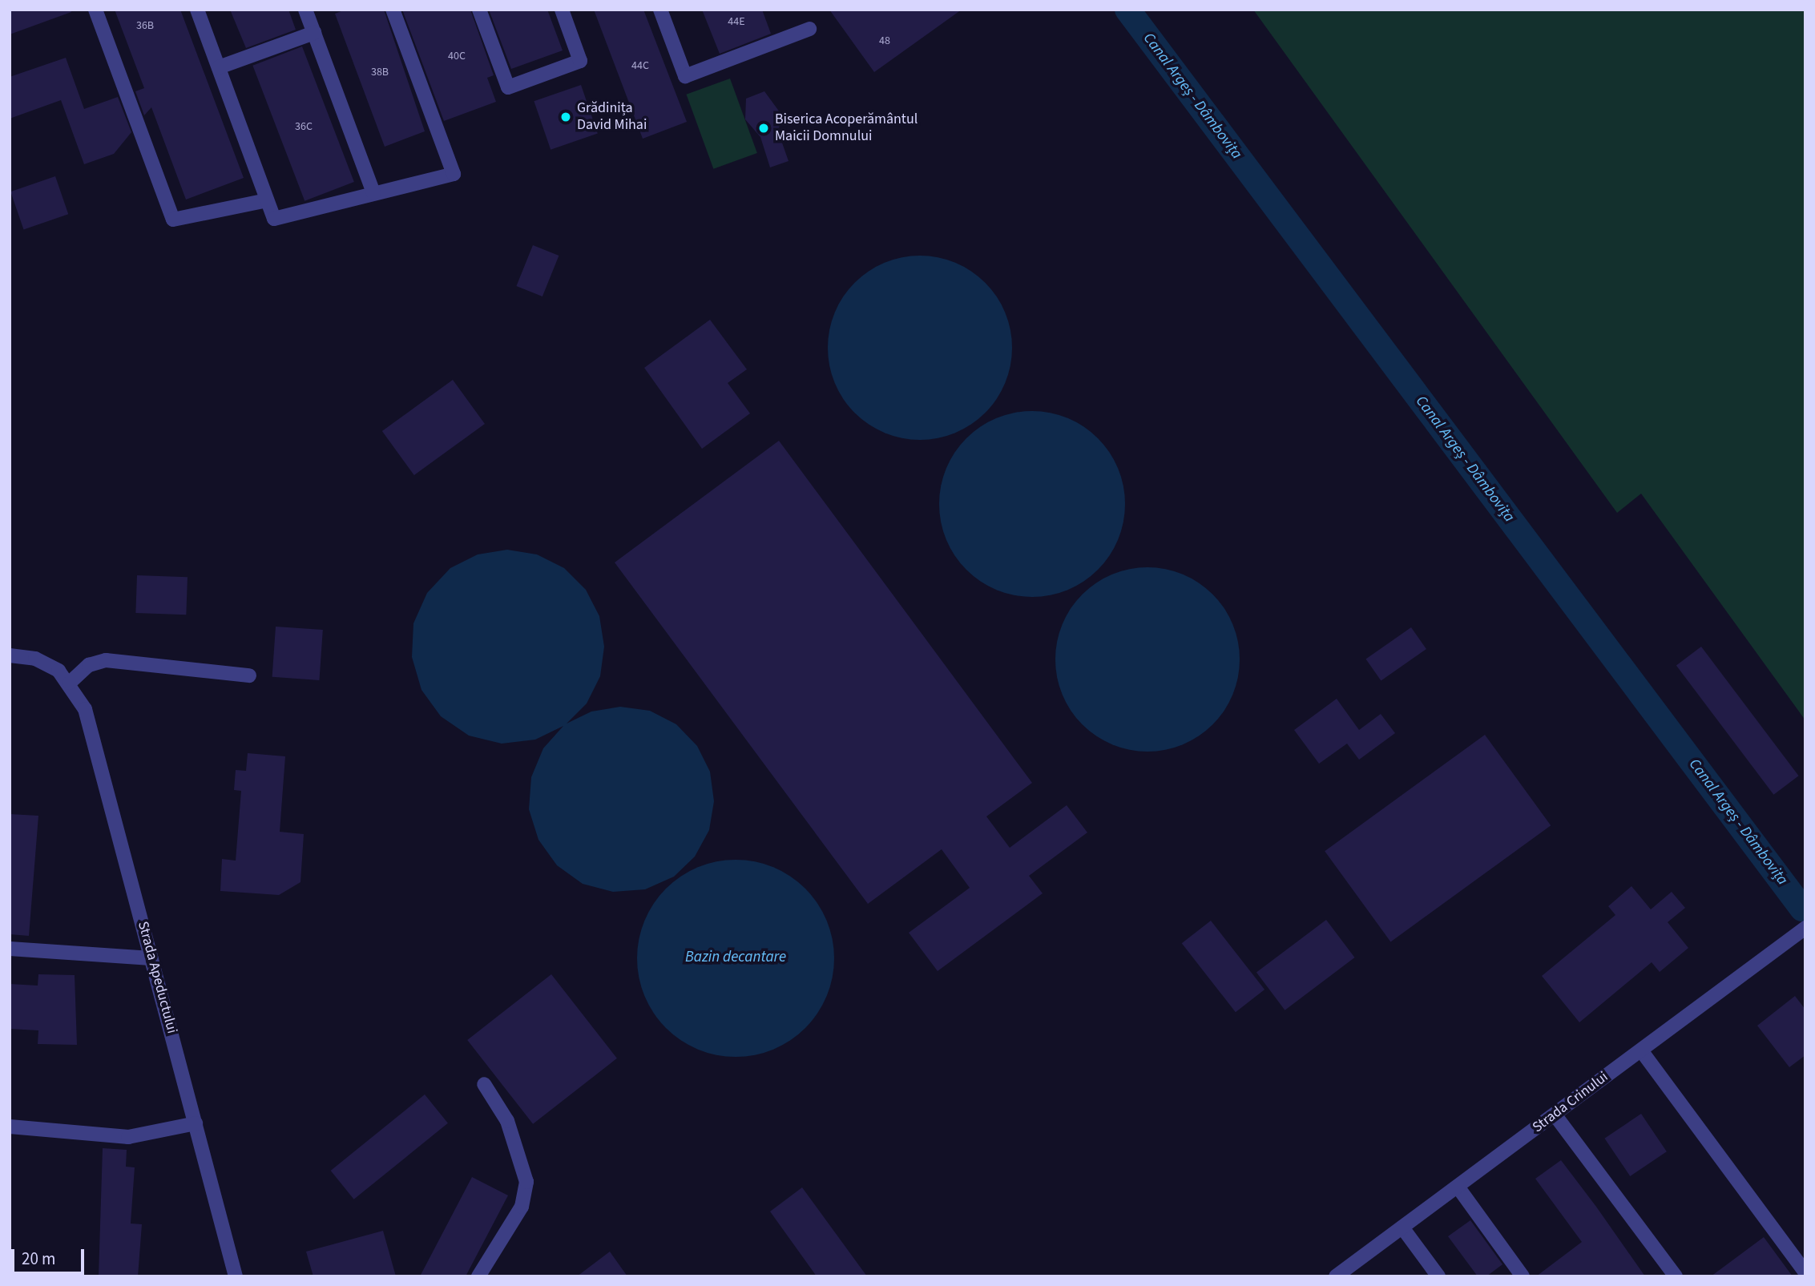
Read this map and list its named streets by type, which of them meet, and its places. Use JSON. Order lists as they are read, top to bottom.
{
  "streets": {
    "street": ["Strada Apeductului", "Strada Crinului"]
  },
  "water": ["Canal Argeș - Dâmbovița", "Bazin decantare"],
  "places": ["Grădinița David Mihai", "Biserica Acoperământul Maicii Domnului"],
  "house_numbers": [
    "44E",
    "36B",
    "48",
    "40C",
    "44C",
    "38B",
    "36C"
  ],
  "scale_bar": "20 m"
}
